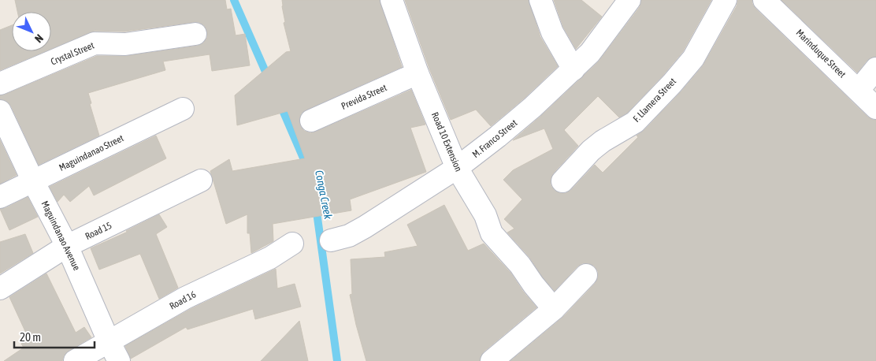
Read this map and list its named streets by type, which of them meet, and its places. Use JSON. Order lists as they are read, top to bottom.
{
  "streets": {
    "street": [
      "Crystal Street",
      "Marinduque Street",
      "Previda Street",
      "F. Llamera Street",
      "M. Franco Street",
      "Road 10 Extension",
      "Maguindanao Street",
      "Road 15",
      "Maguindanao Avenue",
      "Road 16"
    ]
  },
  "crossings": [
    ["Previda Street", "Road 10 Extension"],
    ["M. Franco Street", "Road 10 Extension"],
    ["Maguindanao Street", "Maguindanao Avenue"],
    ["Road 15", "Maguindanao Avenue"],
    ["Maguindanao Avenue", "Road 16"]
  ],
  "water": ["Conga Creek"],
  "scale_bar": "20 m",
  "north": "bottom right"
}
